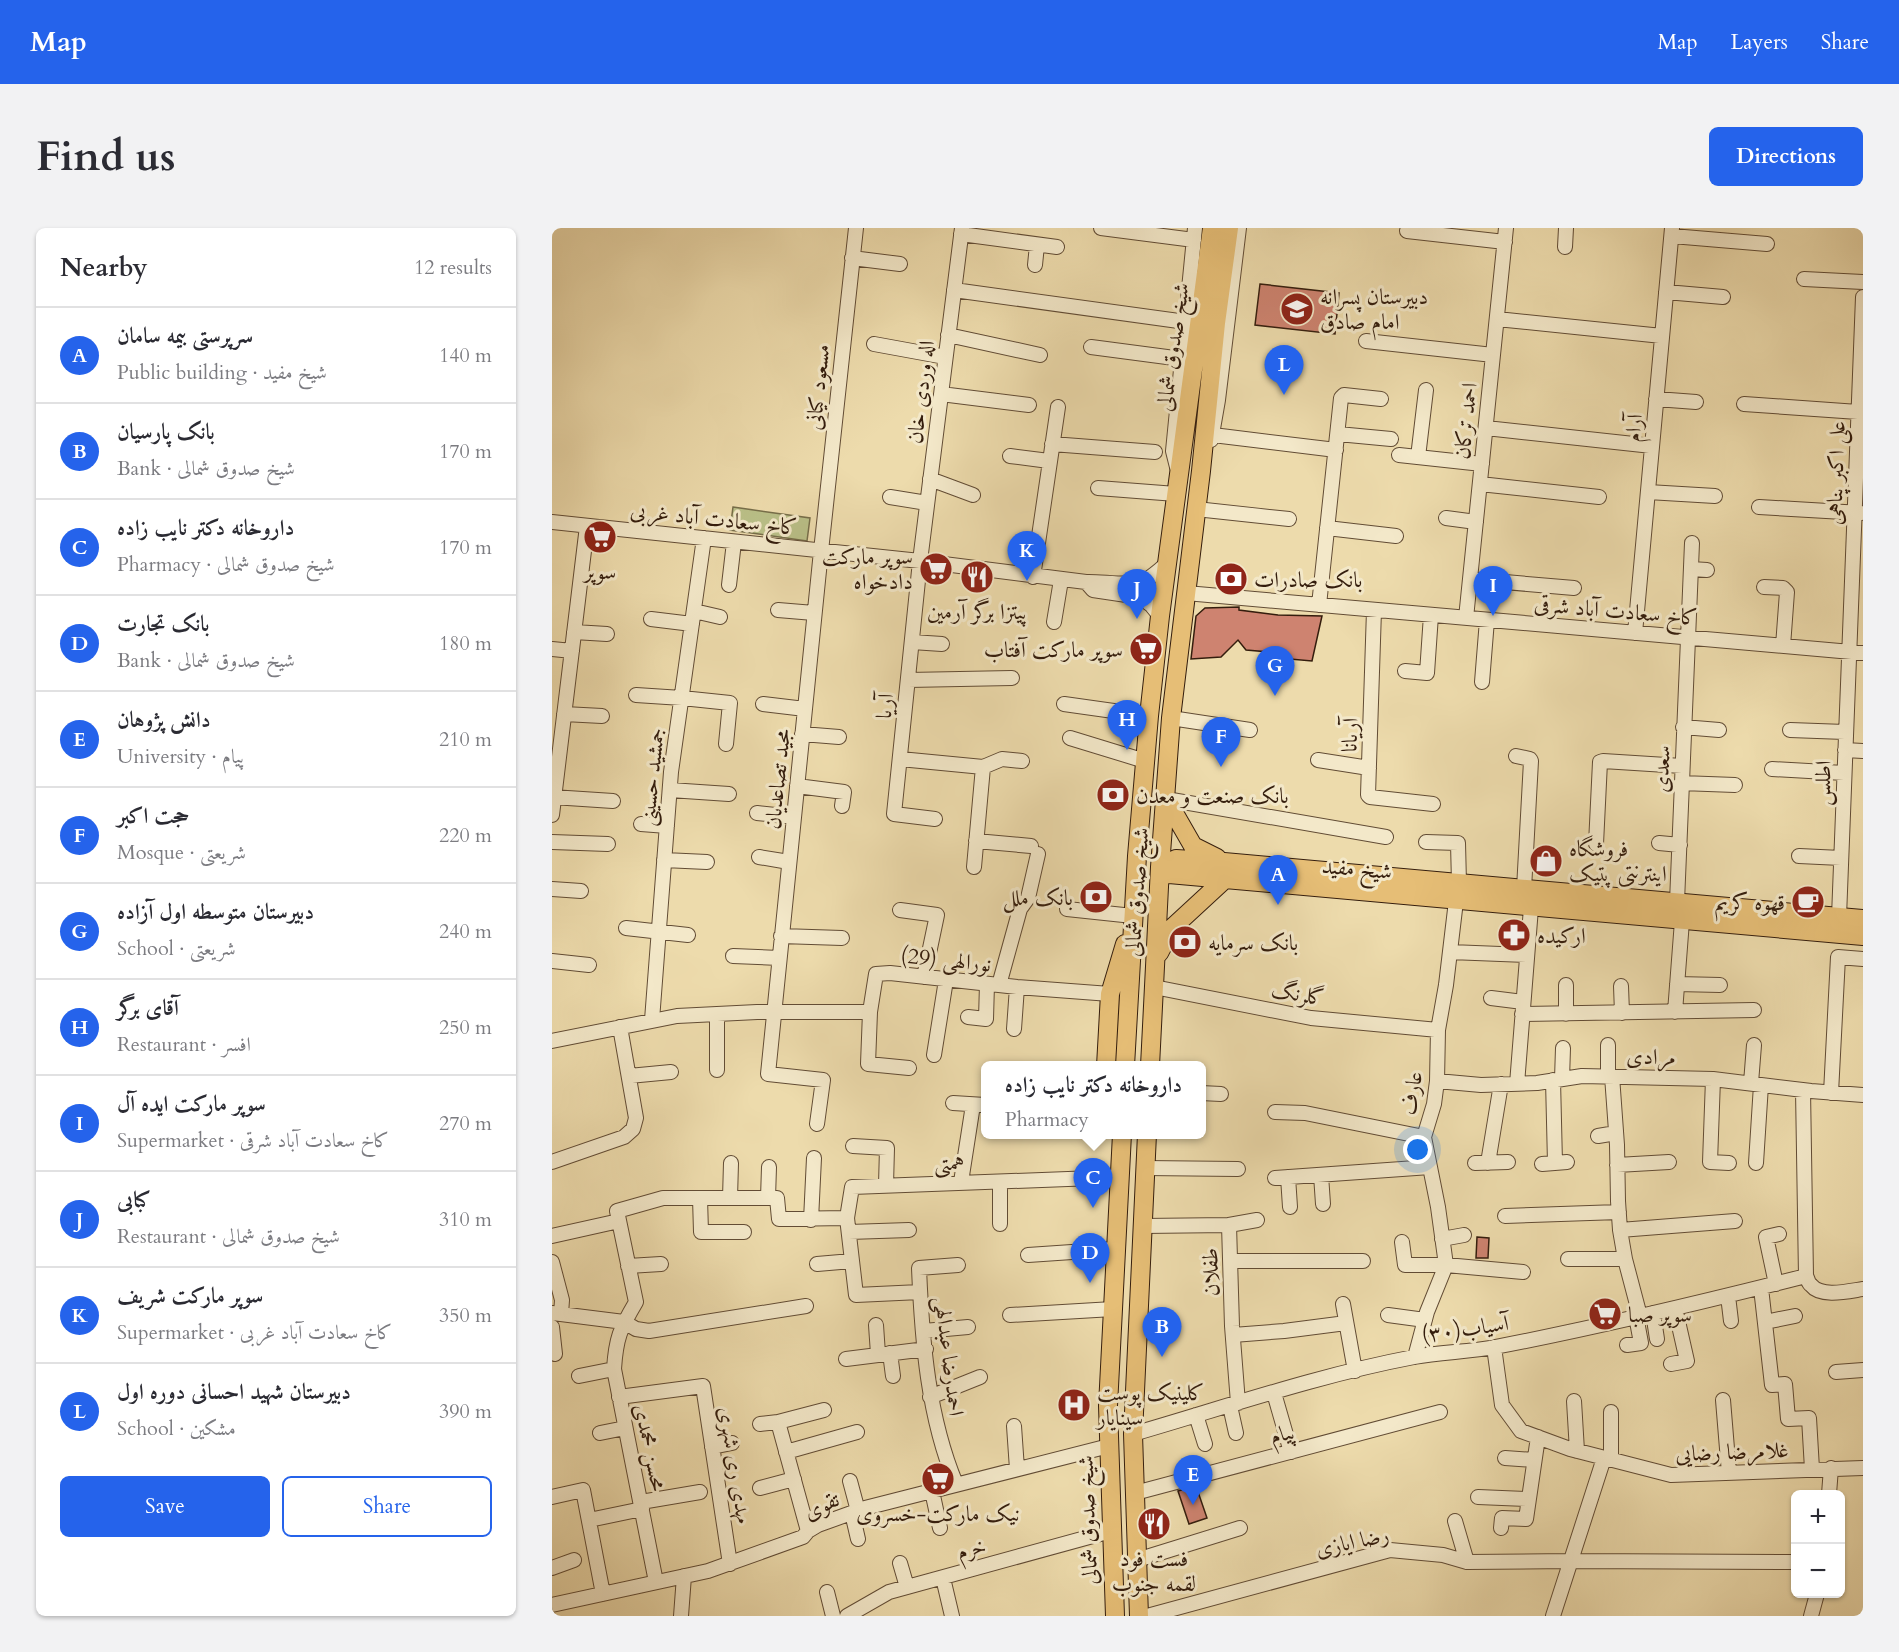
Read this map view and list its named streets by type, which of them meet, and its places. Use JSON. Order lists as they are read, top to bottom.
{
  "streets": {
    "main road": ["شیخ صدوق شمالی", "شیخ مفید"],
    "street": [
      "مسعود کیانی",
      "اله وردی خان",
      "احمد ترکان",
      "آرام",
      "علی اکبر پناهی",
      "کاخ سعادت آباد غربی",
      "کاخ سعادت آباد شرقی",
      "آریا",
      "آریانا",
      "سعدی",
      "جمشید حسینی",
      "مجید تصاعدیان",
      "اطلس",
      "نورالهی (29)",
      "گلرنگ",
      "مرادی",
      "عارف",
      "همتی",
      "طفلان",
      "آسیاب(۳۰)",
      "احمدرضا عبدالهی",
      "پیام",
      "محسن محمدی",
      "غلامرضا رضایی",
      "مهدی ری شهری",
      "تقوی",
      "رضا ایازی",
      "خرم"
    ]
  },
  "crossings": [
    ["شیخ صدوق شمالی", "کاخ سعادت آباد شرقی"],
    ["شیخ صدوق شمالی", "شیخ مفید"],
    ["شیخ صدوق شمالی", "گلرنگ"],
    ["شیخ صدوق شمالی", "همتی"],
    ["شیخ صدوق شمالی", "تقوی"],
    ["شیخ صدوق شمالی", "خرم"],
    ["مسعود کیانی", "کاخ سعادت آباد غربی"],
    ["مسعود کیانی", "مجید تصاعدیان"],
    ["اله وردی خان", "کاخ سعادت آباد غربی"],
    ["اله وردی خان", "آریا"],
    ["احمد ترکان", "کاخ سعادت آباد شرقی"],
    ["آرام", "کاخ سعادت آباد شرقی"],
    ["علی اکبر پناهی", "کاخ سعادت آباد شرقی"],
    ["علی اکبر پناهی", "اطلس"],
    ["کاخ سعادت آباد غربی", "آریا"],
    ["کاخ سعادت آباد غربی", "جمشید حسینی"],
    ["کاخ سعادت آباد غربی", "مجید تصاعدیان"],
    ["کاخ سعادت آباد شرقی", "آریانا"],
    ["کاخ سعادت آباد شرقی", "سعدی"],
    ["کاخ سعادت آباد شرقی", "اطلس"],
    ["سعدی", "شیخ مفید"],
    ["اطلس", "شیخ مفید"],
    ["شیخ مفید", "عارف"],
    ["گلرنگ", "عارف"],
    ["مرادی", "عارف"],
    ["عارف", "آسیاب(۳۰)"],
    ["طفلان", "آسیاب(۳۰)"],
    ["آسیاب(۳۰)", "غلامرضا رضایی"],
    ["احمدرضا عبدالهی", "تقوی"],
    ["محسن محمدی", "مهدی ری شهری"],
    ["محسن محمدی", "تقوی"],
    ["مهدی ری شهری", "تقوی"]
  ],
  "places": {
    "school or university": ["دبیرستان پسرانه امام صادق"],
    "supermarket": [
      "سوپر",
      "سوپر مارکت دادخواه",
      "سوپر مارکت آفتاب",
      "سوپر صبا",
      "نیک مارکت-خسروی"
    ],
    "restaurant": ["پيتزا برگر آرمين", "فست فود لقمه جنوب"],
    "bank": [
      "بانک صادرات",
      "بانک صنعت و معدن",
      "بانک ملل",
      "بانک سرمایه"
    ],
    "shop": ["فروشگاه اینترنتی پتیک"],
    "cafe": ["قهوه کریم"],
    "pharmacy": ["ارکیده"],
    "hospital": ["کلینیک پوست سینایار"]
  },
  "page": {
    "header": "Map",
    "nav": ["Map", "Layers", "Share"],
    "buttons": [
      "Directions",
      ["Save", "Share"]
    ],
    "title": "Find us",
    "heading": ["Nearby", "12 results"],
    "list": [
      {
        "mark": "A",
        "name": "سرپرستی بیمه سامان",
        "note": "Public building · شیخ مفید",
        "value": "140 m"
      },
      {
        "mark": "B",
        "name": "بانک پارسیان",
        "note": "Bank · شیخ صدوق شمالی",
        "value": "170 m"
      },
      {
        "mark": "C",
        "name": "داروخانه دکتر نایب زاده",
        "note": "Pharmacy · شیخ صدوق شمالی",
        "value": "170 m"
      },
      {
        "mark": "D",
        "name": "بانک تجارت",
        "note": "Bank · شیخ صدوق شمالی",
        "value": "180 m"
      },
      {
        "mark": "E",
        "name": "دانش پژوهان",
        "note": "University · پیام",
        "value": "210 m"
      },
      {
        "mark": "F",
        "name": "حجت اکبر",
        "note": "Mosque · شریعتی",
        "value": "220 m"
      },
      {
        "mark": "G",
        "name": "دبیرستان متوسطه اول آزاده",
        "note": "School · شریعتی",
        "value": "240 m"
      },
      {
        "mark": "H",
        "name": "آقاى برگر",
        "note": "Restaurant · افسر",
        "value": "250 m"
      },
      {
        "mark": "I",
        "name": "سوپر مارکت ایده آل",
        "note": "Supermarket · کاخ سعادت آباد شرقی",
        "value": "270 m"
      },
      {
        "mark": "J",
        "name": "کبابی",
        "note": "Restaurant · شیخ صدوق شمالی",
        "value": "310 m"
      },
      {
        "mark": "K",
        "name": "سوپر مارکت شریف",
        "note": "Supermarket · کاخ سعادت آباد غربی",
        "value": "350 m"
      },
      {
        "mark": "L",
        "name": "دبیرستان شهید احسانى دوره اول",
        "note": "School · مشکین",
        "value": "390 m"
      }
    ],
    "pins": [
      "L",
      "K",
      "I",
      "J",
      "G",
      "H",
      "F",
      "A",
      "C",
      "D",
      "B",
      "E"
    ],
    "popup": ["داروخانه دکتر نایب زاده", "Pharmacy"],
    "map_buttons": ["+", "−"]
  }
}
